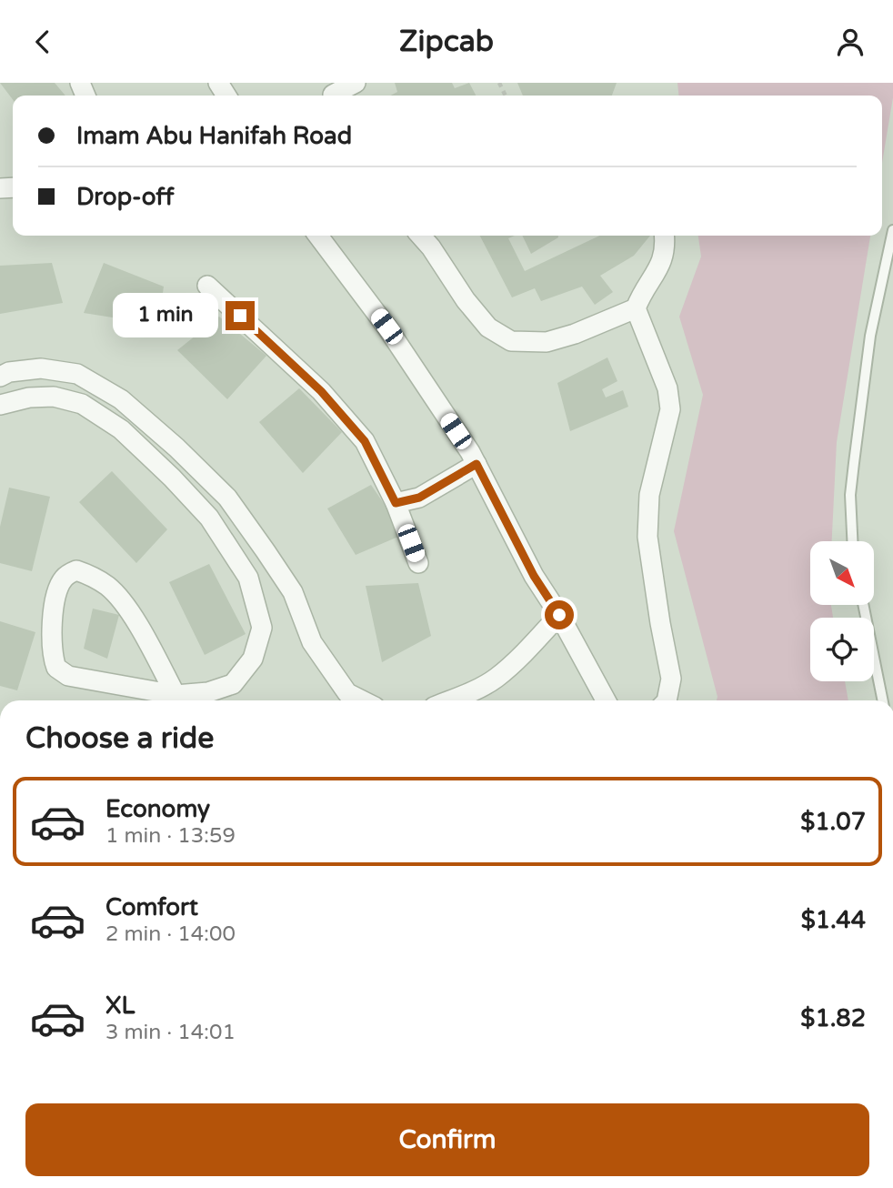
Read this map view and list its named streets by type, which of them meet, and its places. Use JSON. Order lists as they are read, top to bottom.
{
  "north": "bottom right",
  "page": {
    "header": "Zipcab",
    "banner": ["Imam Abu Hanifah Road", "Drop-off"],
    "bubble": "1 min",
    "heading": "Choose a ride",
    "list": [
      {
        "name": "Economy",
        "note": "1 min · 13:59",
        "value": "$1.07"
      },
      {
        "name": "Comfort",
        "note": "2 min · 14:00",
        "value": "$1.44"
      },
      {
        "name": "XL",
        "note": "3 min · 14:01",
        "value": "$1.82"
      }
    ],
    "buttons": "Confirm"
  }
}
